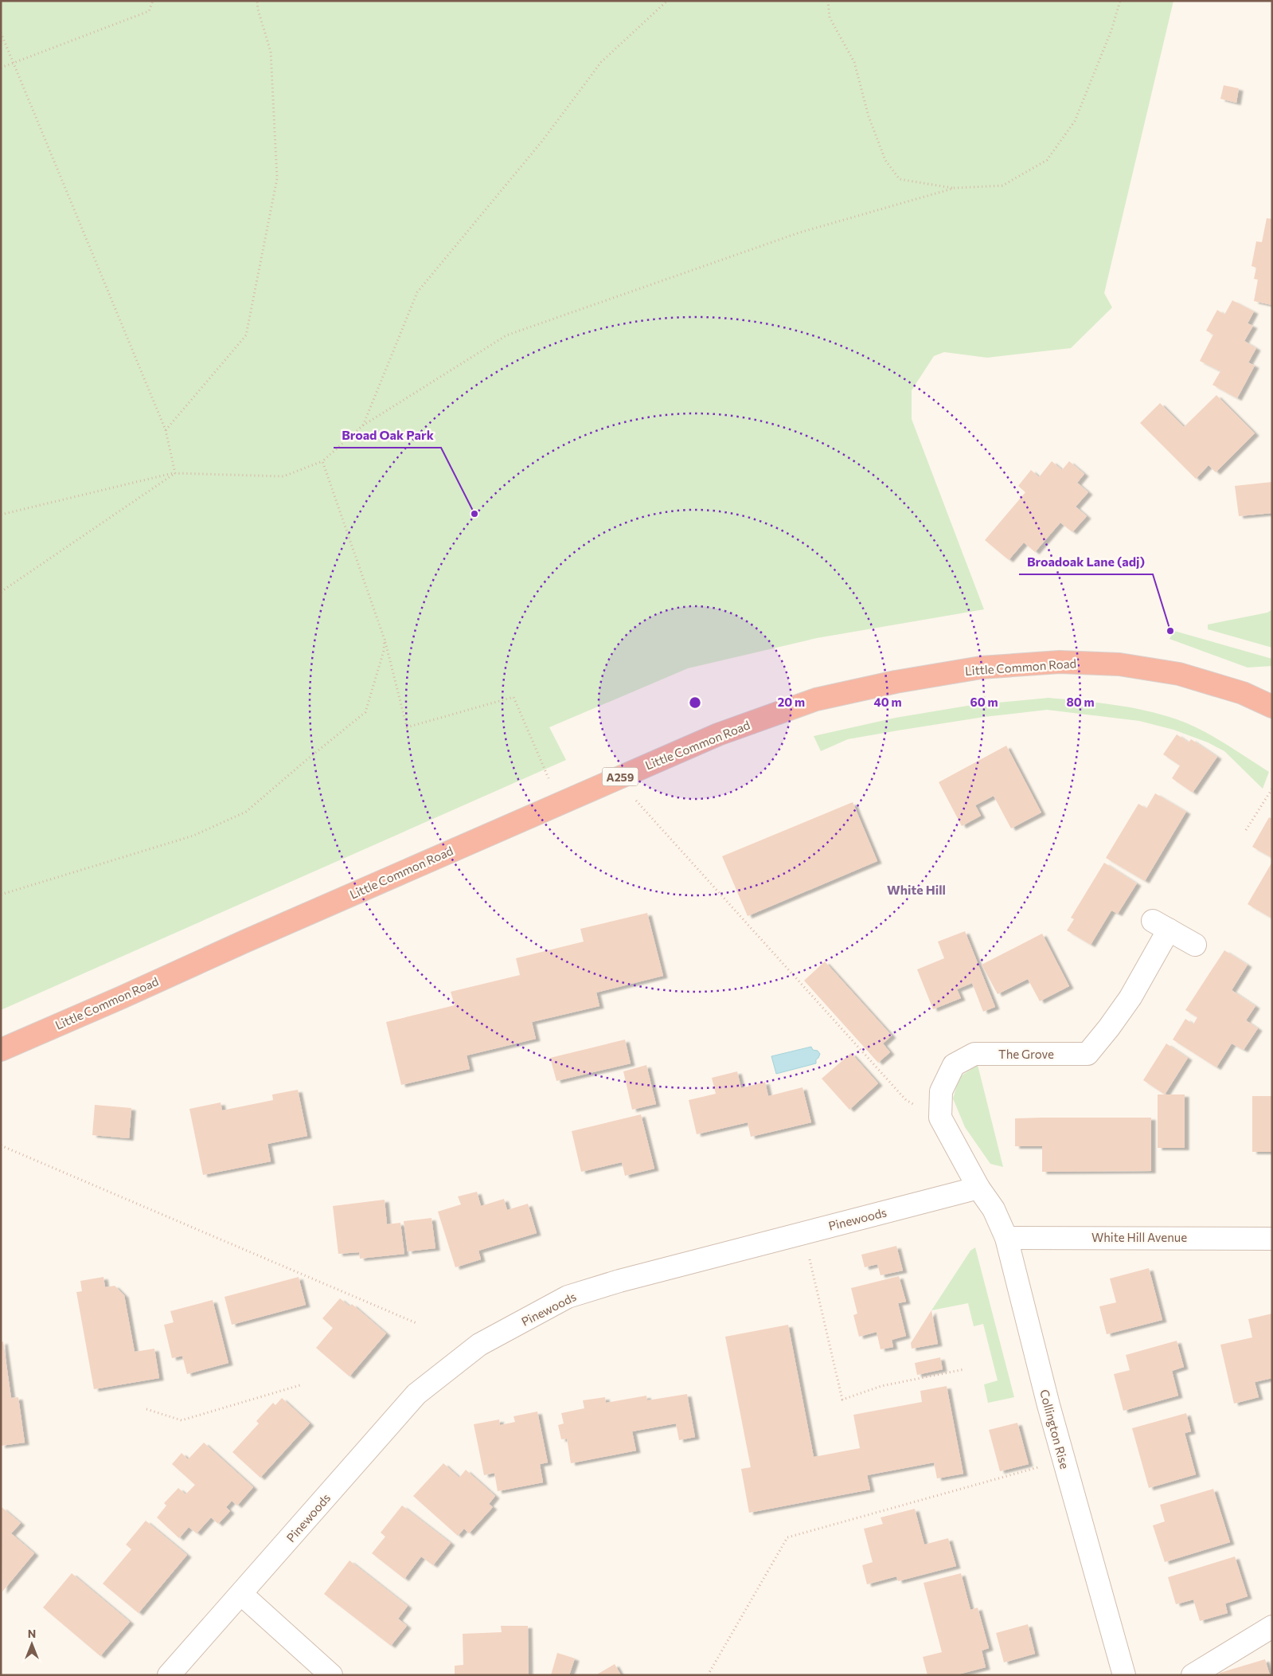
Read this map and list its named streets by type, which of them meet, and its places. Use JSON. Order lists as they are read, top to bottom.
{
  "streets": {
    "highway": ["Little Common Road", "A259"],
    "street": [
      "The Grove",
      "Pinewoods",
      "White Hill Avenue",
      "Collington Rise"
    ]
  },
  "crossings": [
    ["Pinewoods", "Collington Rise"],
    ["White Hill Avenue", "Collington Rise"]
  ],
  "districts": ["White Hill"],
  "places": ["Broad Oak Park", "Broadoak Lane (adj)"],
  "north": "top",
  "rings": [
    "20 m",
    "40 m",
    "60 m",
    "80 m"
  ]
}
